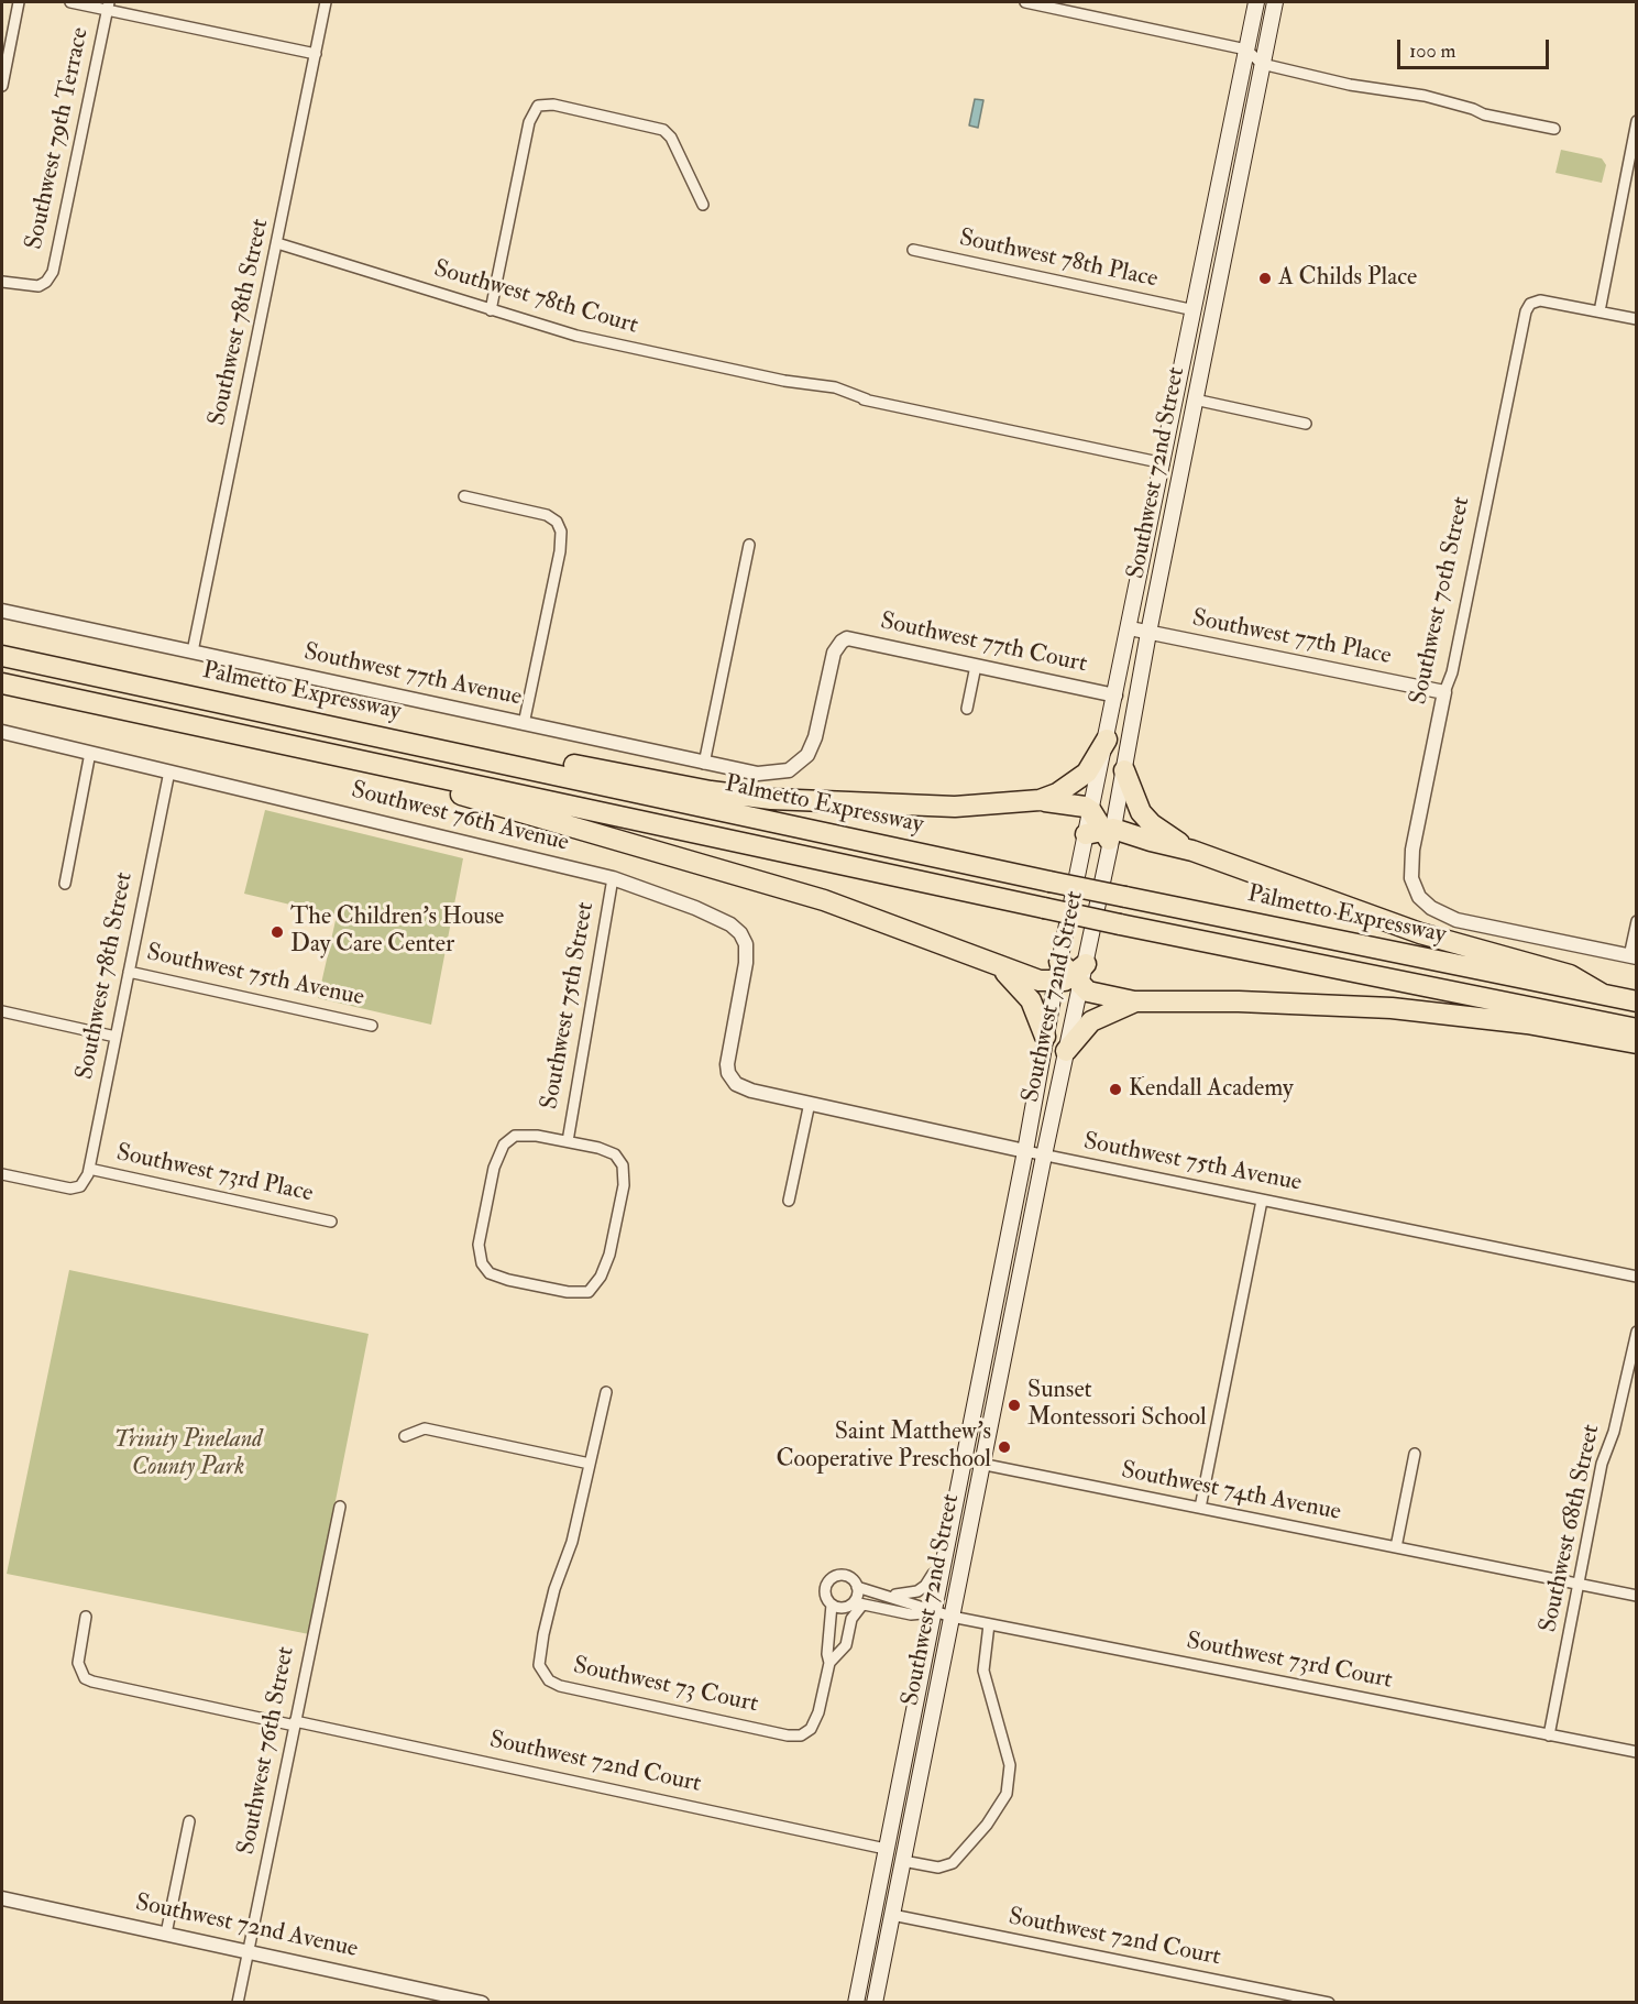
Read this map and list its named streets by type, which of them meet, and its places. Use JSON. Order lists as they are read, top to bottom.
{
  "streets": {
    "highway": ["Palmetto Expressway"],
    "main road": ["Southwest 72nd Street"],
    "street": [
      "Southwest 79th Terrace",
      "Southwest 78th Place",
      "Southwest 78th Court",
      "Southwest 78th Street",
      "Southwest 70th Street",
      "Southwest 77th Place",
      "Southwest 77th Court",
      "Southwest 77th Avenue",
      "Southwest 76th Avenue",
      "Southwest 75th Avenue",
      "Southwest 75th Street",
      "Southwest 73rd Place",
      "Southwest 74th Avenue",
      "Southwest 68th Street",
      "Southwest 73rd Court",
      "Southwest 73 Court",
      "Southwest 76th Street",
      "Southwest 72nd Court",
      "Southwest 72nd Avenue"
    ]
  },
  "crossings": [
    ["Southwest 78th Place", "Southwest 72nd Street"],
    ["Southwest 78th Court", "Southwest 78th Street"],
    ["Southwest 78th Court", "Southwest 72nd Street"],
    ["Southwest 78th Street", "Southwest 77th Avenue"],
    ["Southwest 78th Street", "Southwest 76th Avenue"],
    ["Southwest 78th Street", "Southwest 75th Avenue"],
    ["Southwest 78th Street", "Southwest 73rd Place"],
    ["Southwest 72nd Street", "Southwest 77th Place"],
    ["Southwest 72nd Street", "Southwest 77th Court"],
    ["Southwest 72nd Street", "Southwest 75th Avenue"],
    ["Southwest 72nd Street", "Southwest 74th Avenue"],
    ["Southwest 72nd Street", "Southwest 73rd Court"],
    ["Southwest 72nd Street", "Southwest 72nd Court"],
    ["Southwest 70th Street", "Southwest 77th Place"],
    ["Southwest 77th Court", "Southwest 77th Avenue"],
    ["Southwest 76th Avenue", "Southwest 75th Avenue"],
    ["Southwest 76th Avenue", "Southwest 75th Street"],
    ["Southwest 74th Avenue", "Southwest 68th Street"],
    ["Southwest 68th Street", "Southwest 73rd Court"],
    ["Southwest 76th Street", "Southwest 72nd Court"],
    ["Southwest 76th Street", "Southwest 72nd Avenue"]
  ],
  "parks": ["Trinity Pineland County Park"],
  "places": [
    "A Childs Place",
    "The Children's House Day Care Center",
    "Kendall Academy",
    "Sunset Montessori School",
    "Saint Matthew's Cooperative Preschool"
  ],
  "scale_bar": "100 m"
}
